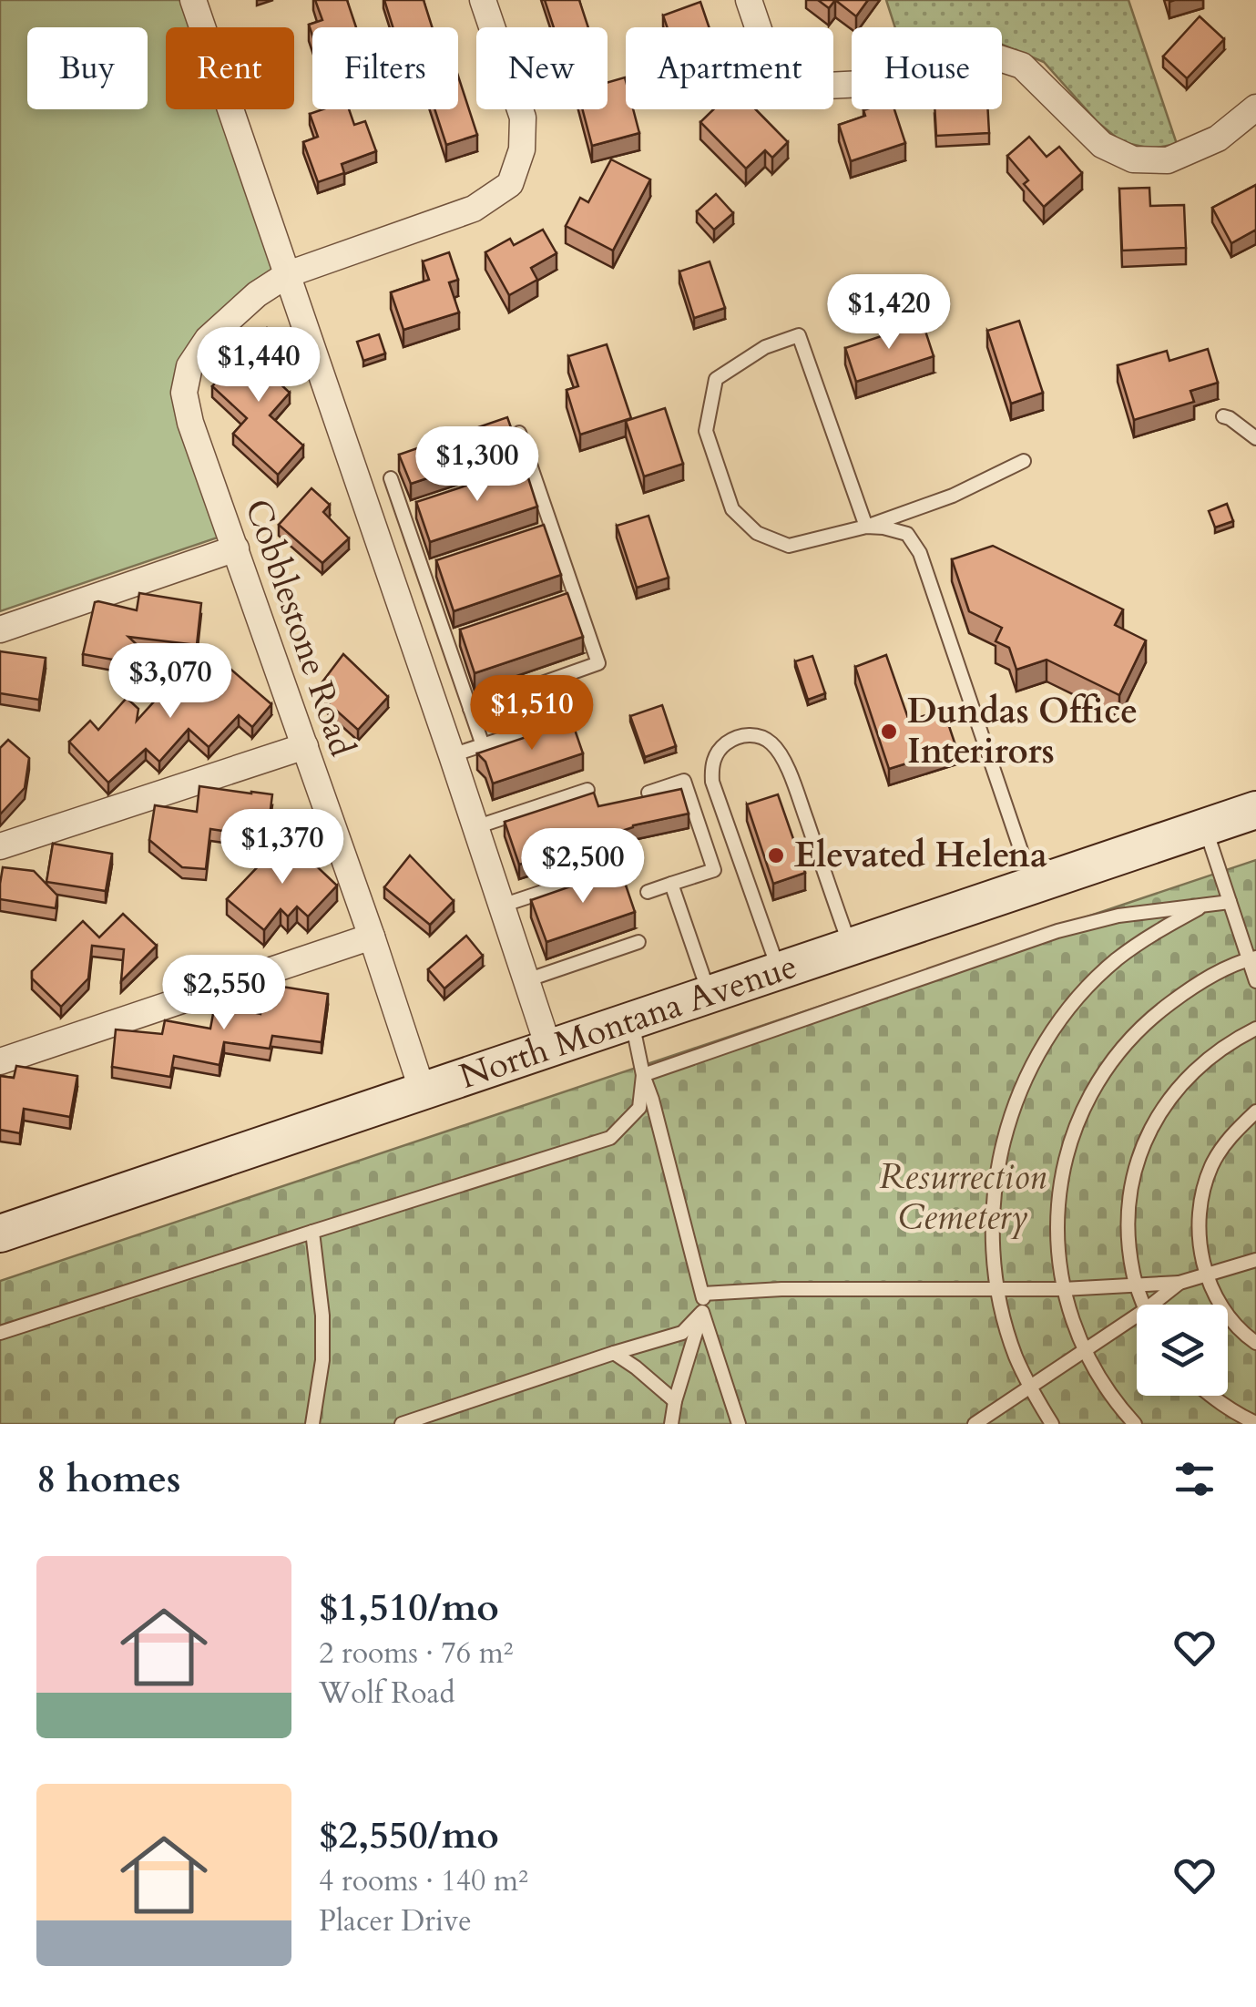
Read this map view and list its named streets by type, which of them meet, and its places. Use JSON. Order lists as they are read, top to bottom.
{
  "streets": {
    "main road": ["North Montana Avenue"],
    "street": ["Cobblestone Road"]
  },
  "crossings": [
    ["Cobblestone Road", "North Montana Avenue"]
  ],
  "parks": ["Resurrection Cemetery"],
  "places": ["Dundas Office Interirors", "Elevated Helena"],
  "page": {
    "chip": [
      "Buy",
      "Rent",
      "Filters",
      "New",
      "Apartment",
      "House"
    ],
    "price": [
      "$1,420",
      "$1,440",
      "$1,300",
      "$3,070",
      "$1,510",
      "$1,370",
      "$2,500",
      "$2,550"
    ],
    "heading": "8 homes",
    "list": [
      {
        "name": "$1,510/mo",
        "note": "2 rooms · 76 m² · Wolf Road"
      },
      {
        "name": "$2,550/mo",
        "note": "4 rooms · 140 m² · Placer Drive"
      }
    ]
  }
}
